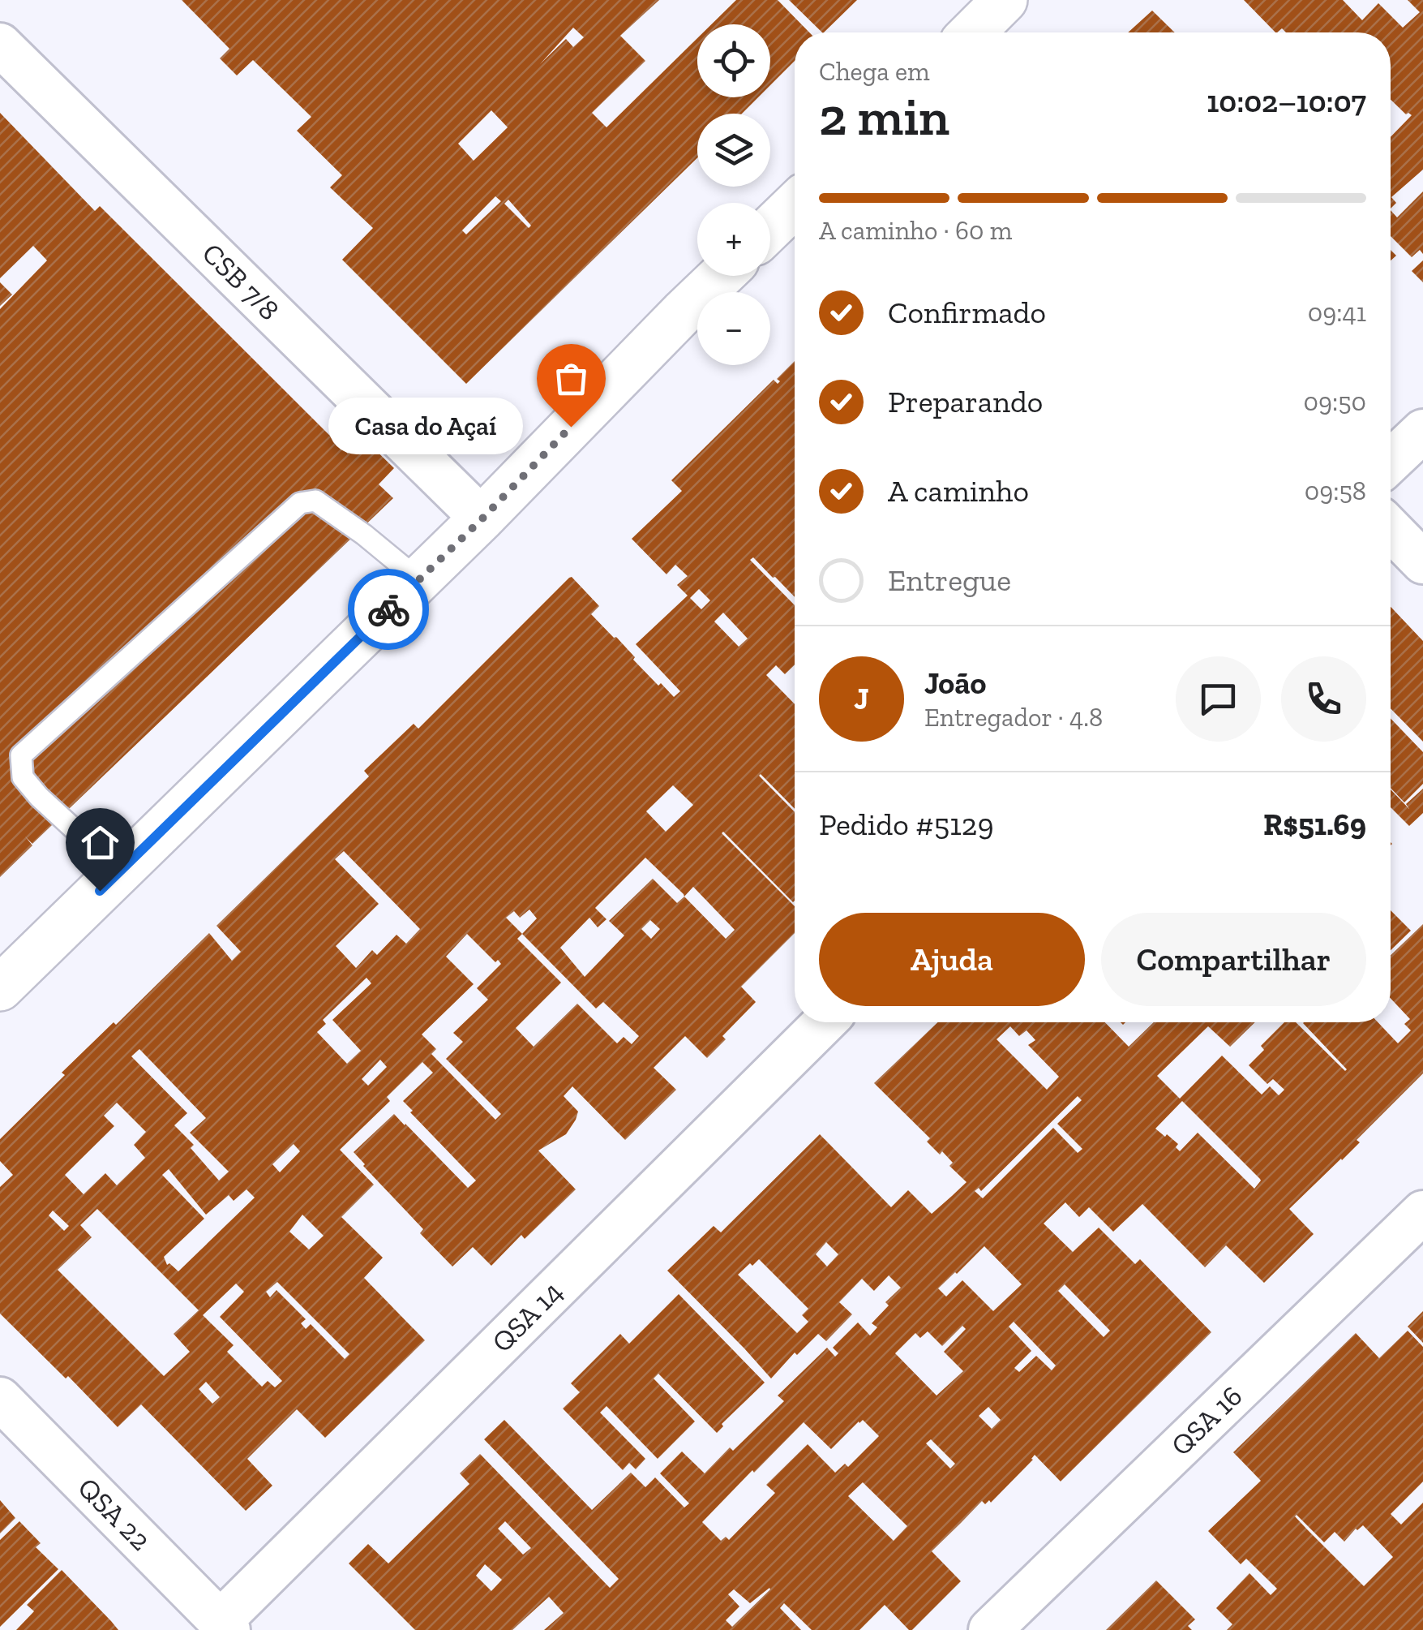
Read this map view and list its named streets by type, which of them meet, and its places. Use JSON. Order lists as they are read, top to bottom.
{
  "streets": {
    "street": [
      "CSB 7/8",
      "QSA 14",
      "QSA 16",
      "QSA 22"
    ]
  },
  "crossings": [
    ["QSA 14", "QSA 22"]
  ],
  "places": ["Casa do Açaí"],
  "page": {
    "map_buttons": ["+", "−"],
    "heading": ["2 min", "Chega em", "10:02–10:07"],
    "panel": [
      "João",
      "Entregador · 4.8",
      "Pedido #5129",
      "R$51.69"
    ],
    "bar": "A caminho · 60 m",
    "list": [
      ["Confirmado", "09:41"],
      ["Preparando", "09:50"],
      ["A caminho", "09:58"],
      "Entregue"
    ],
    "bubble": "Casa do Açaí",
    "round": "J",
    "buttons": ["Ajuda", "Compartilhar"]
  }
}
